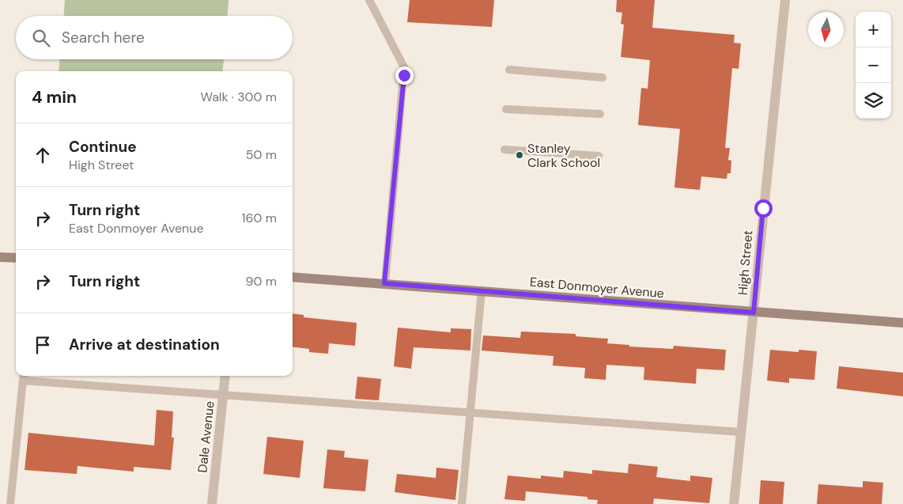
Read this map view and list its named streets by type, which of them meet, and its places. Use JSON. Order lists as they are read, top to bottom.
{
  "streets": {
    "street": ["High Street", "East Donmoyer Avenue", "Dale Avenue"]
  },
  "crossings": [
    ["High Street", "East Donmoyer Avenue"]
  ],
  "places": ["Stanley Clark School"],
  "north": "bottom",
  "page": {
    "map_buttons": ["+", "−"],
    "search": "Search here",
    "heading": ["4 min", "Walk · 300 m"],
    "list": [
      ["Continue", "High Street", "50 m"],
      ["Turn right", "East Donmoyer Avenue", "160 m"],
      ["Turn right", "90 m"],
      "Arrive at destination"
    ]
  }
}
